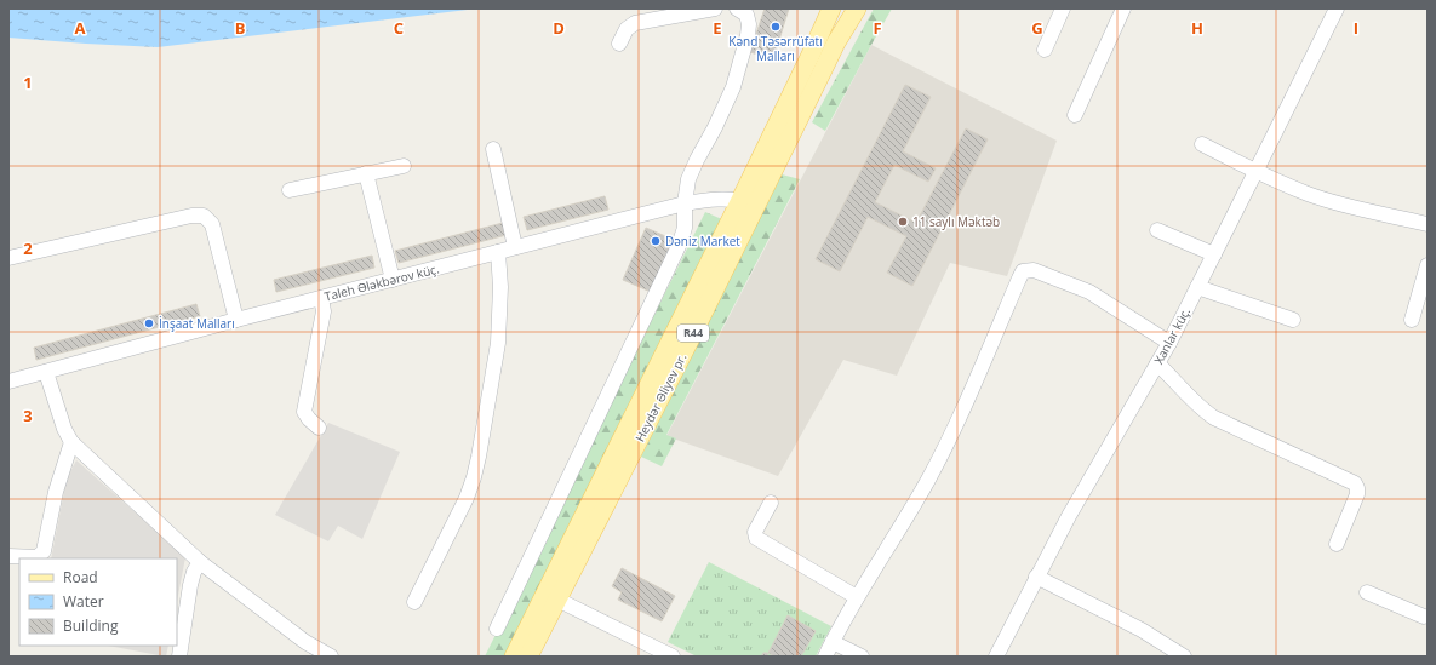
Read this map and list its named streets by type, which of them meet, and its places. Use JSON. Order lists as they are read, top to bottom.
{
  "streets": {
    "main road": ["R44", "Heydər Əliyev pr."],
    "street": ["Taleh Ələkbərov küç.", "Xanlar küç."]
  },
  "crossings": [
    ["Taleh Ələkbərov küç.", "Heydər Əliyev pr."]
  ],
  "places": [
    "Kənd Təsərrüfatı Malları",
    "11 saylı Məktəb",
    "Dəniz Market",
    "İnşaat Malları"
  ],
  "legend": ["Road", "Water", "Building"],
  "grid": {
    "columns": [
      "A",
      "B",
      "C",
      "D",
      "E",
      "F",
      "G",
      "H",
      "I"
    ],
    "rows": ["1", "2", "3"]
  }
}
